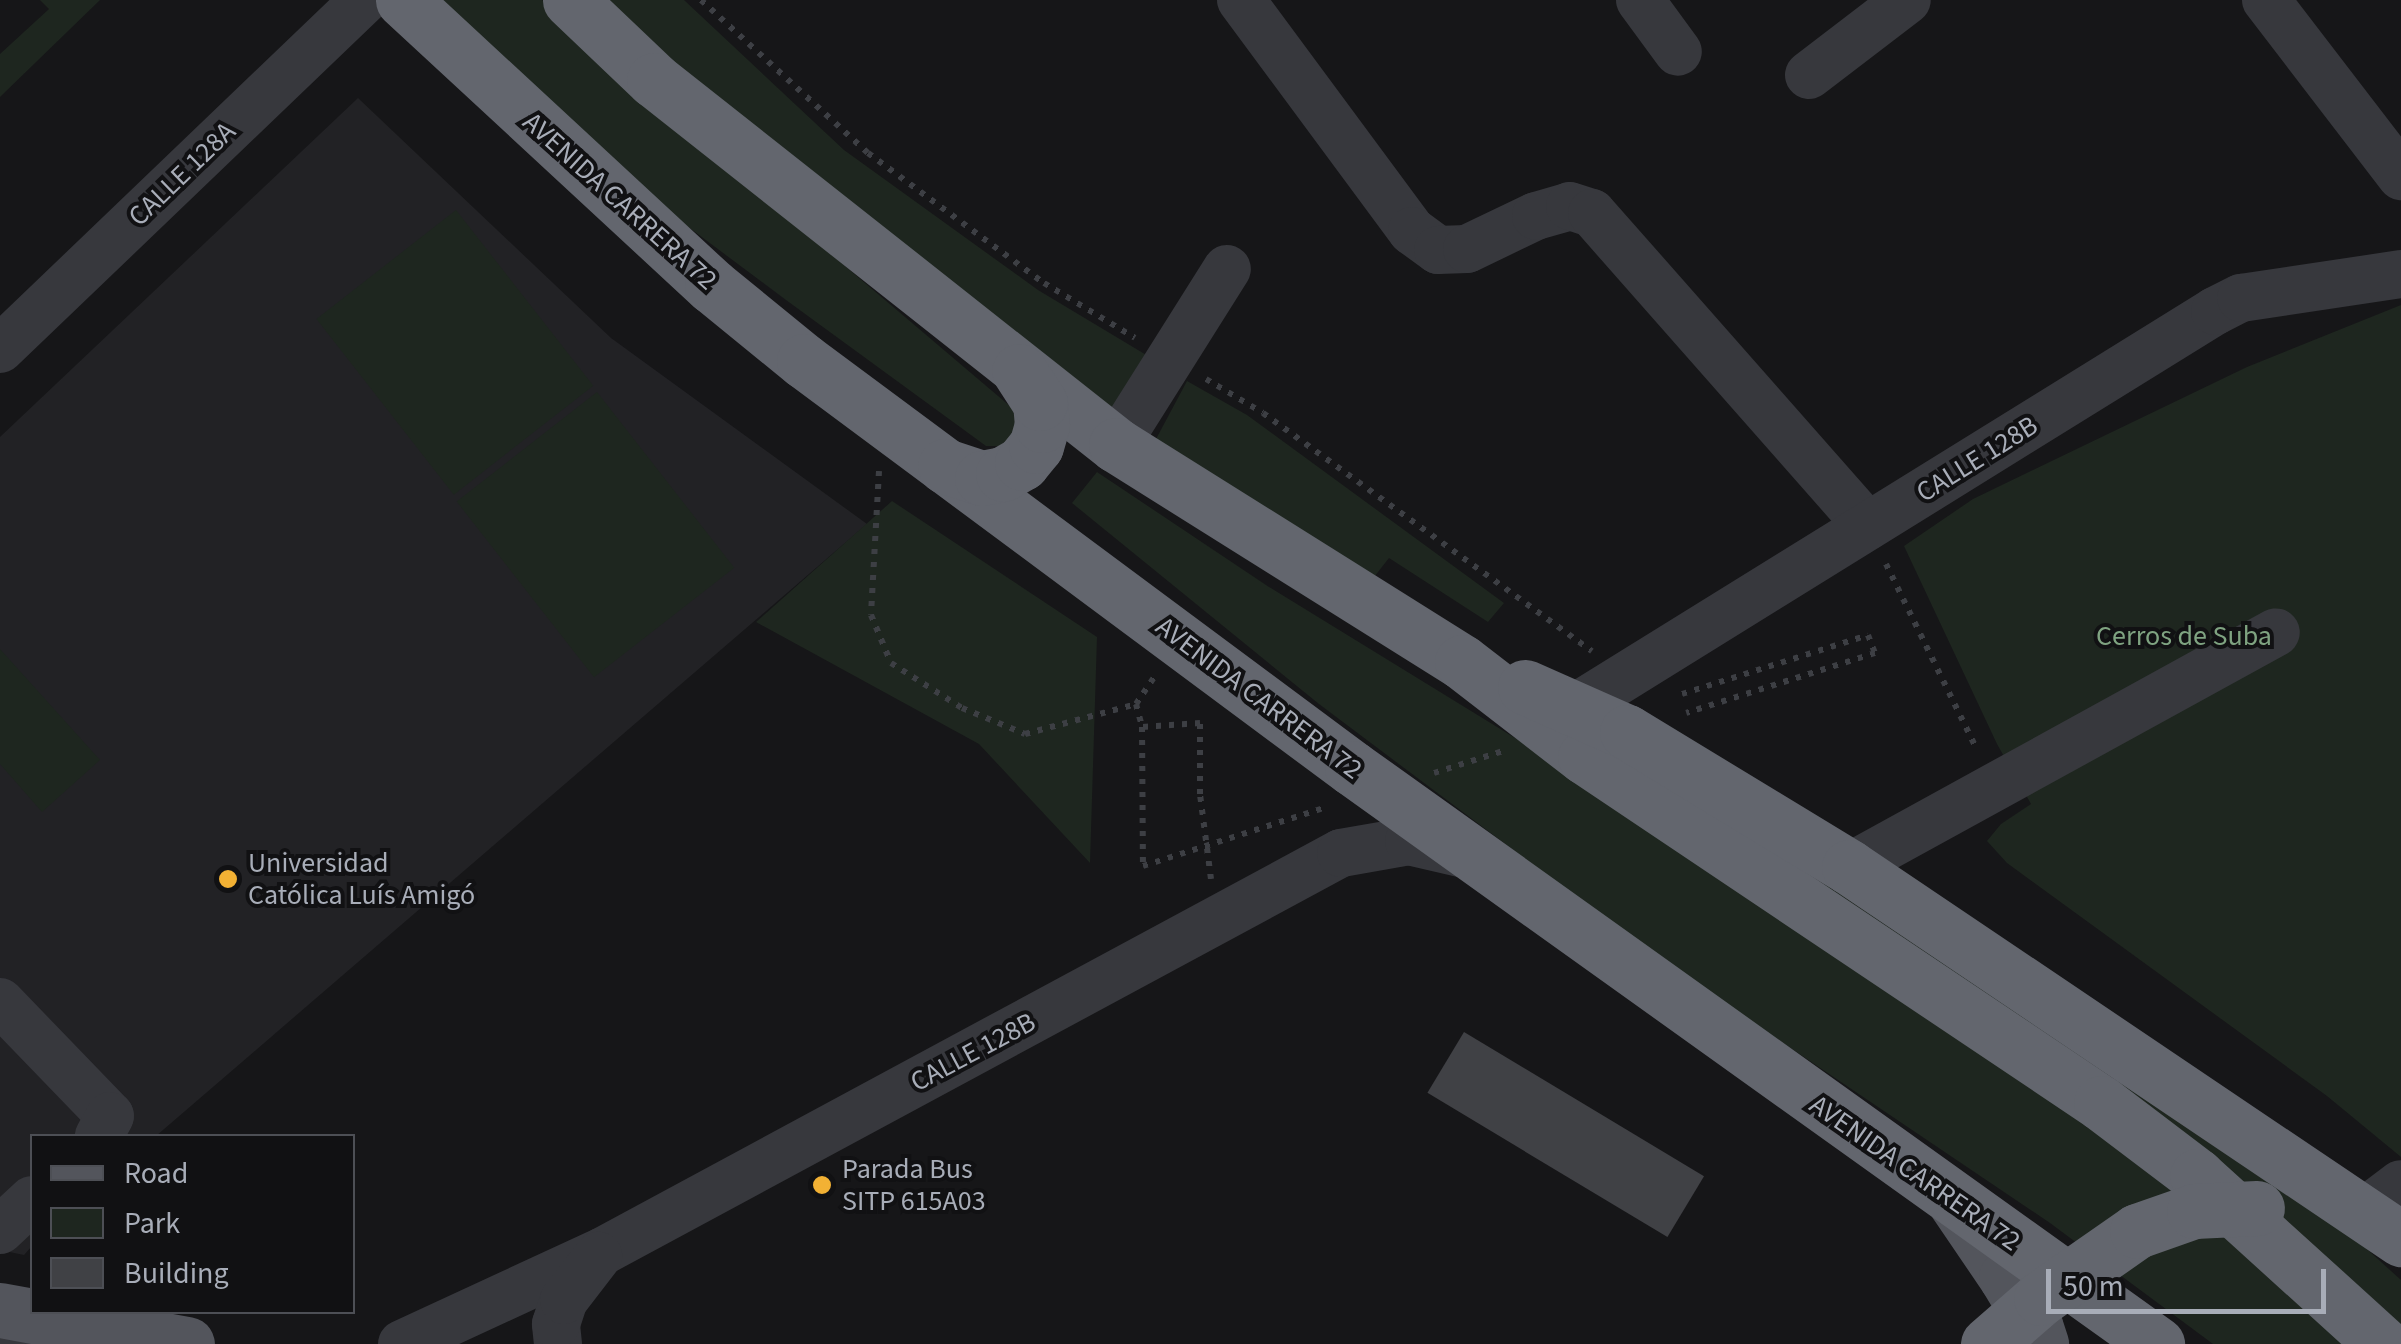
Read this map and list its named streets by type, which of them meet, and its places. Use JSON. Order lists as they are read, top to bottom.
{
  "streets": {
    "highway": ["AVENIDA CARRERA 72"],
    "street": ["CALLE 128A", "CALLE 128B"]
  },
  "crossings": [
    ["AVENIDA CARRERA 72", "CALLE 128B"]
  ],
  "parks": ["Cerros de Suba"],
  "places": ["Universidad Católica Luís Amigó", "Parada Bus SITP 615A03"],
  "legend": ["Road", "Park", "Building"],
  "scale_bar": "50 m"
}
